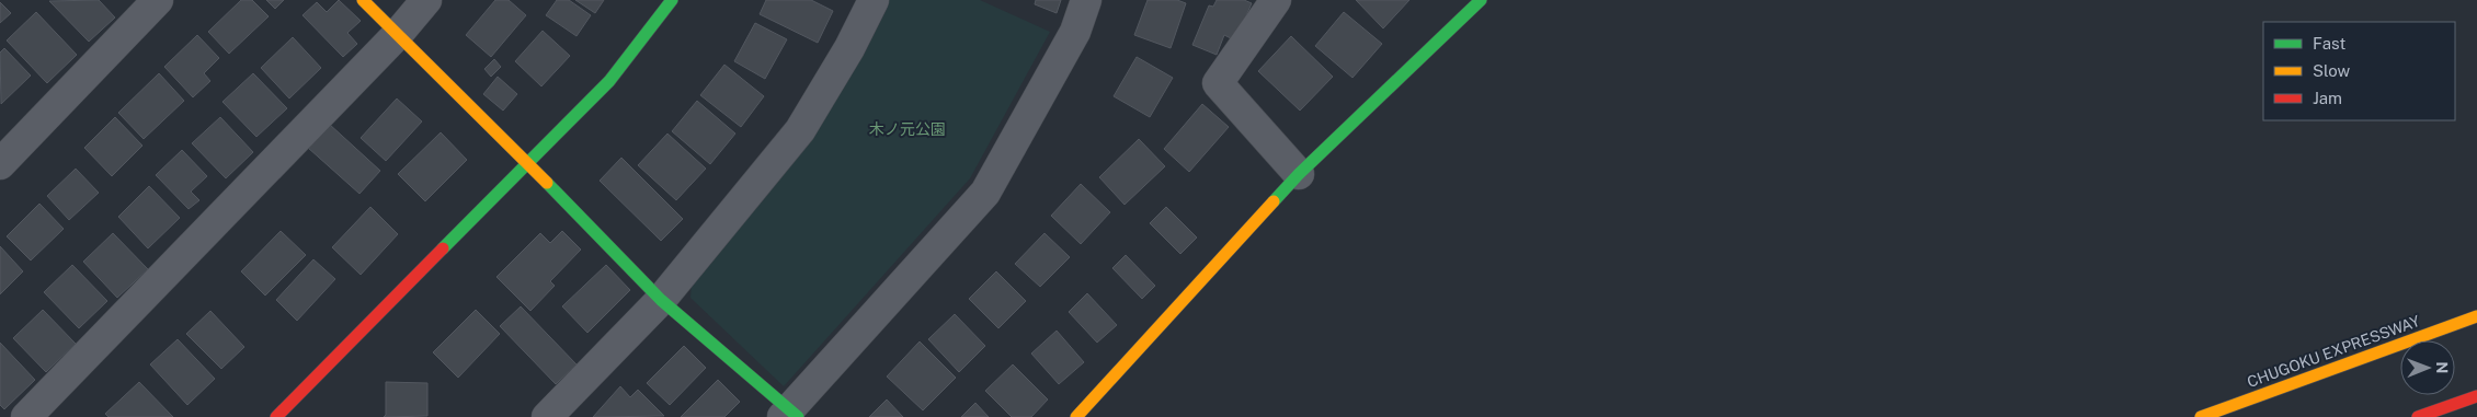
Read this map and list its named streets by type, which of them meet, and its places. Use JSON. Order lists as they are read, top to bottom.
{
  "streets": {
    "main road": ["CHUGOKU EXPRESSWAY"]
  },
  "parks": ["木ノ元公園"],
  "legend": ["Fast", "Slow", "Jam"],
  "north": "right"
}
